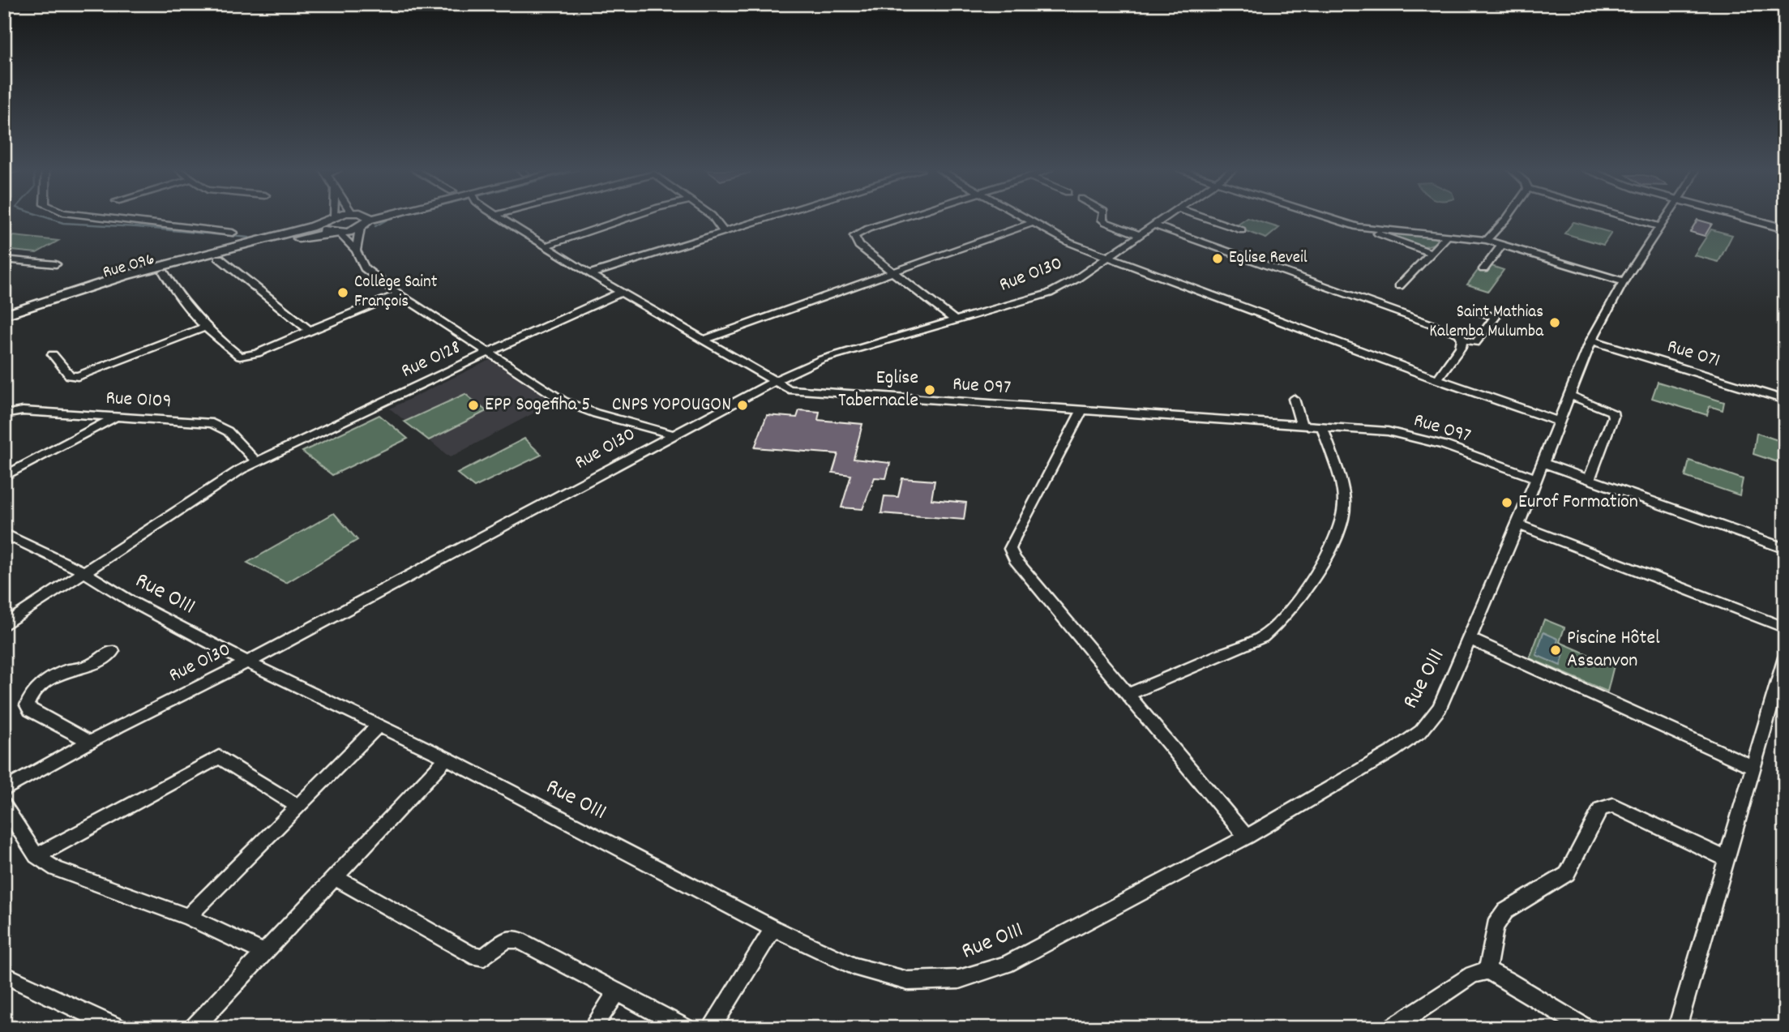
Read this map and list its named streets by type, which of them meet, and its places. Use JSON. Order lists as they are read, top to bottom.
{
  "streets": {
    "main road": ["Rue O96"],
    "street": [
      "Rue O130",
      "Rue O71",
      "Rue O128",
      "Rue O97",
      "Rue O109",
      "Rue O111"
    ]
  },
  "crossings": [
    ["Rue O130", "Rue O97"],
    ["Rue O130", "Rue O111"],
    ["Rue O71", "Rue O111"],
    ["Rue O128", "Rue O97"],
    ["Rue O128", "Rue O109"],
    ["Rue O128", "Rue O111"],
    ["Rue O97", "Rue O111"]
  ],
  "places": [
    "Eglise Reveil",
    "Collège Saint François",
    "Saint Mathias Kalemba Mulumba",
    "Eglise Tabernacle",
    "EPP Sogefiha 5",
    "CNPS YOPOUGON",
    "Eurof Formation",
    "Piscine Hôtel Assanvon"
  ]
}
